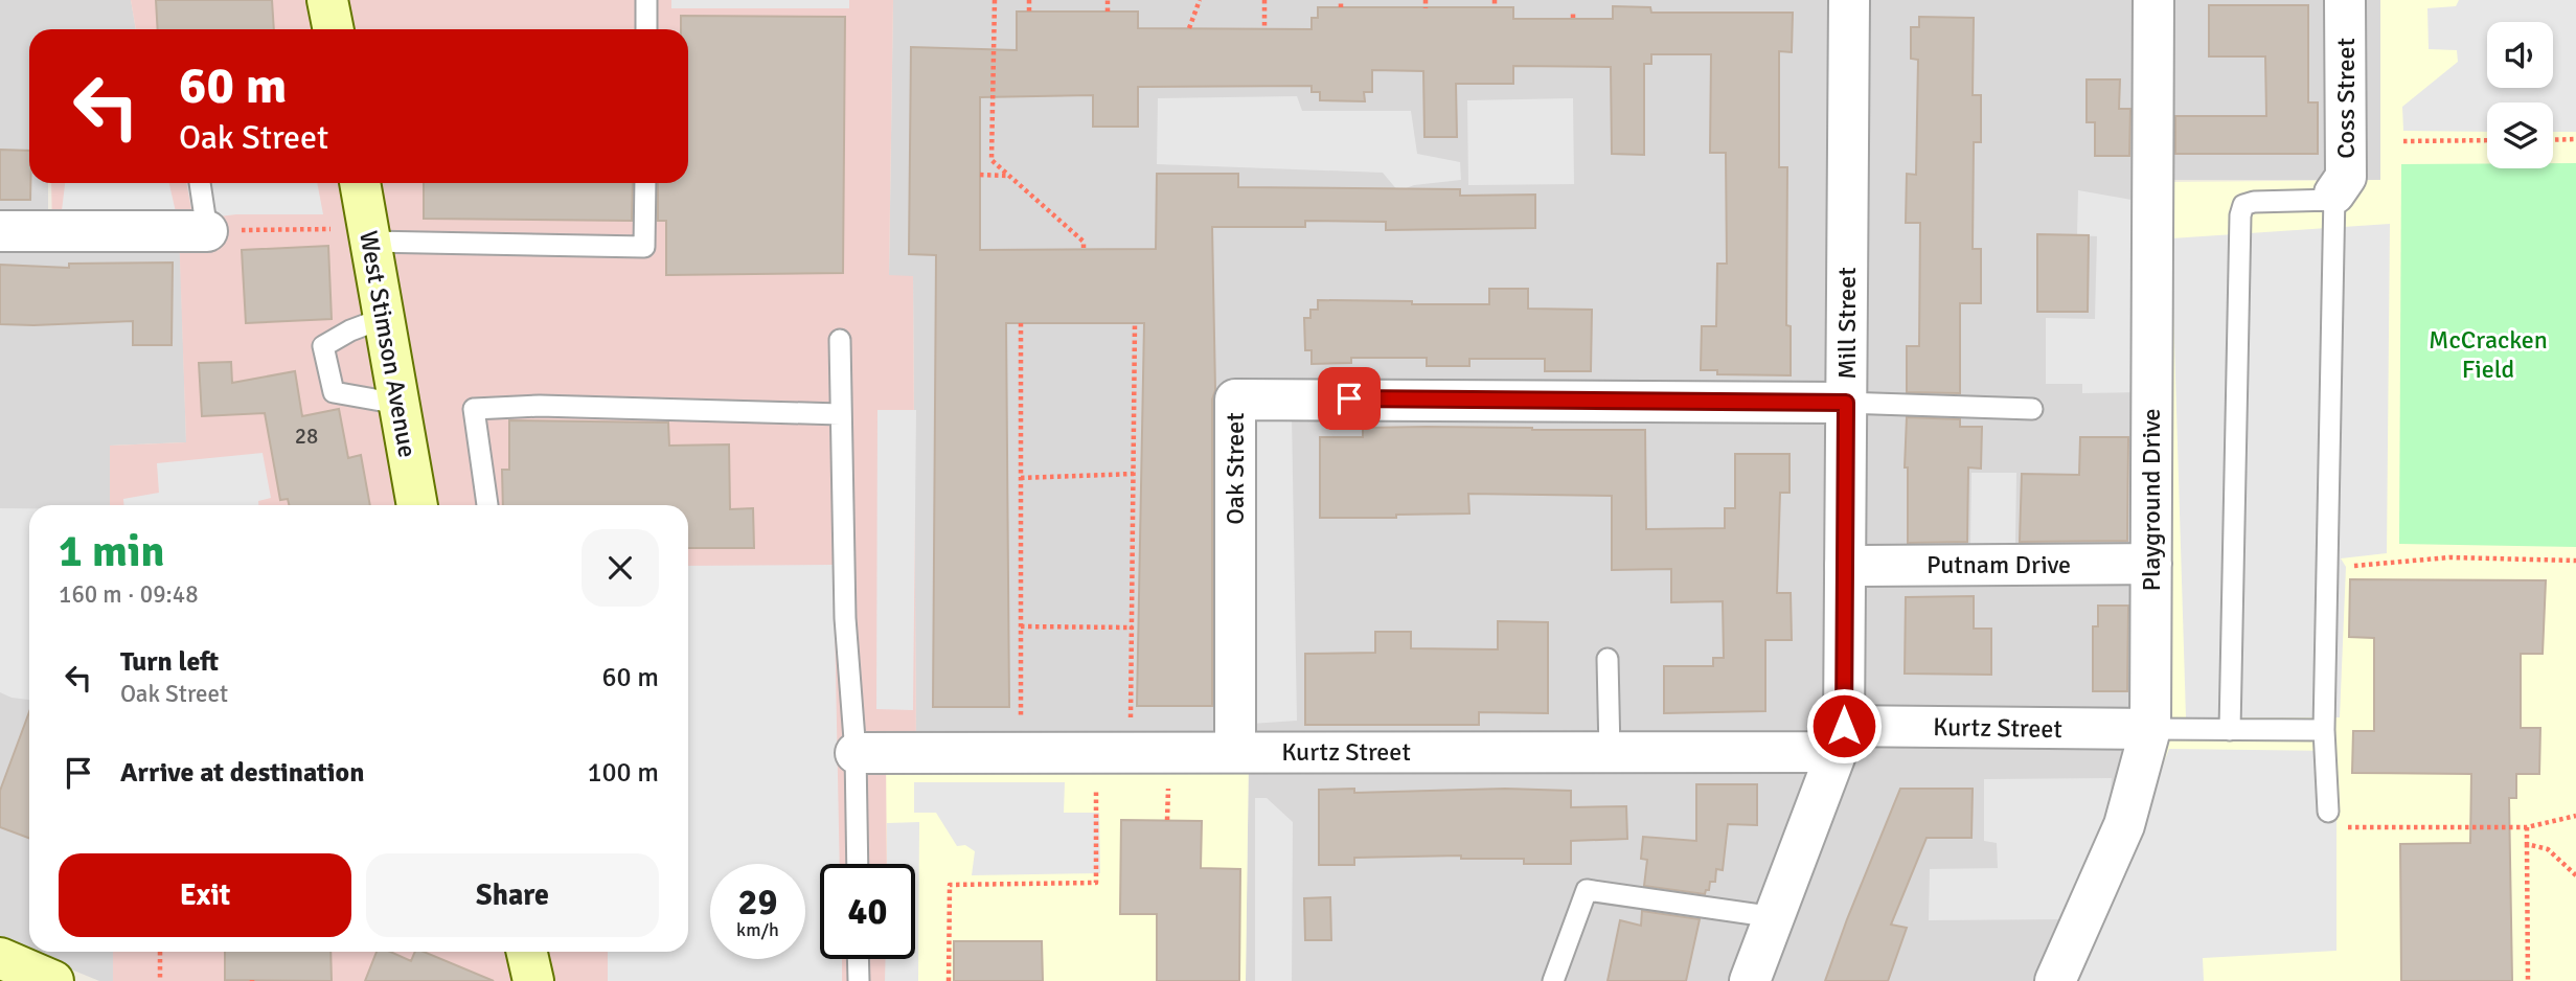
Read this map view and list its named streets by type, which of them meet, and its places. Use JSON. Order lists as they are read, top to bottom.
{
  "streets": {
    "main road": ["West Stimson Avenue"],
    "street": [
      "Coss Street",
      "Mill Street",
      "Oak Street",
      "Playground Drive",
      "Putnam Drive",
      "Kurtz Street"
    ]
  },
  "crossings": [
    ["Mill Street", "Oak Street"],
    ["Mill Street", "Putnam Drive"],
    ["Mill Street", "Kurtz Street"],
    ["Oak Street", "Kurtz Street"],
    ["Playground Drive", "Putnam Drive"],
    ["Playground Drive", "Kurtz Street"]
  ],
  "parks": ["McCracken Field"],
  "house_numbers": ["28"],
  "page": {
    "turn": ["60 m", "Oak Street"],
    "heading": ["1 min", "160 m · 09:48"],
    "list": [
      {
        "name": "Turn left",
        "note": "Oak Street",
        "value": "60 m"
      },
      {
        "name": "Arrive at destination",
        "value": "100 m"
      }
    ],
    "buttons": ["Exit", "Share"],
    "speed": "29 km/h",
    "limit": "40"
  }
}
